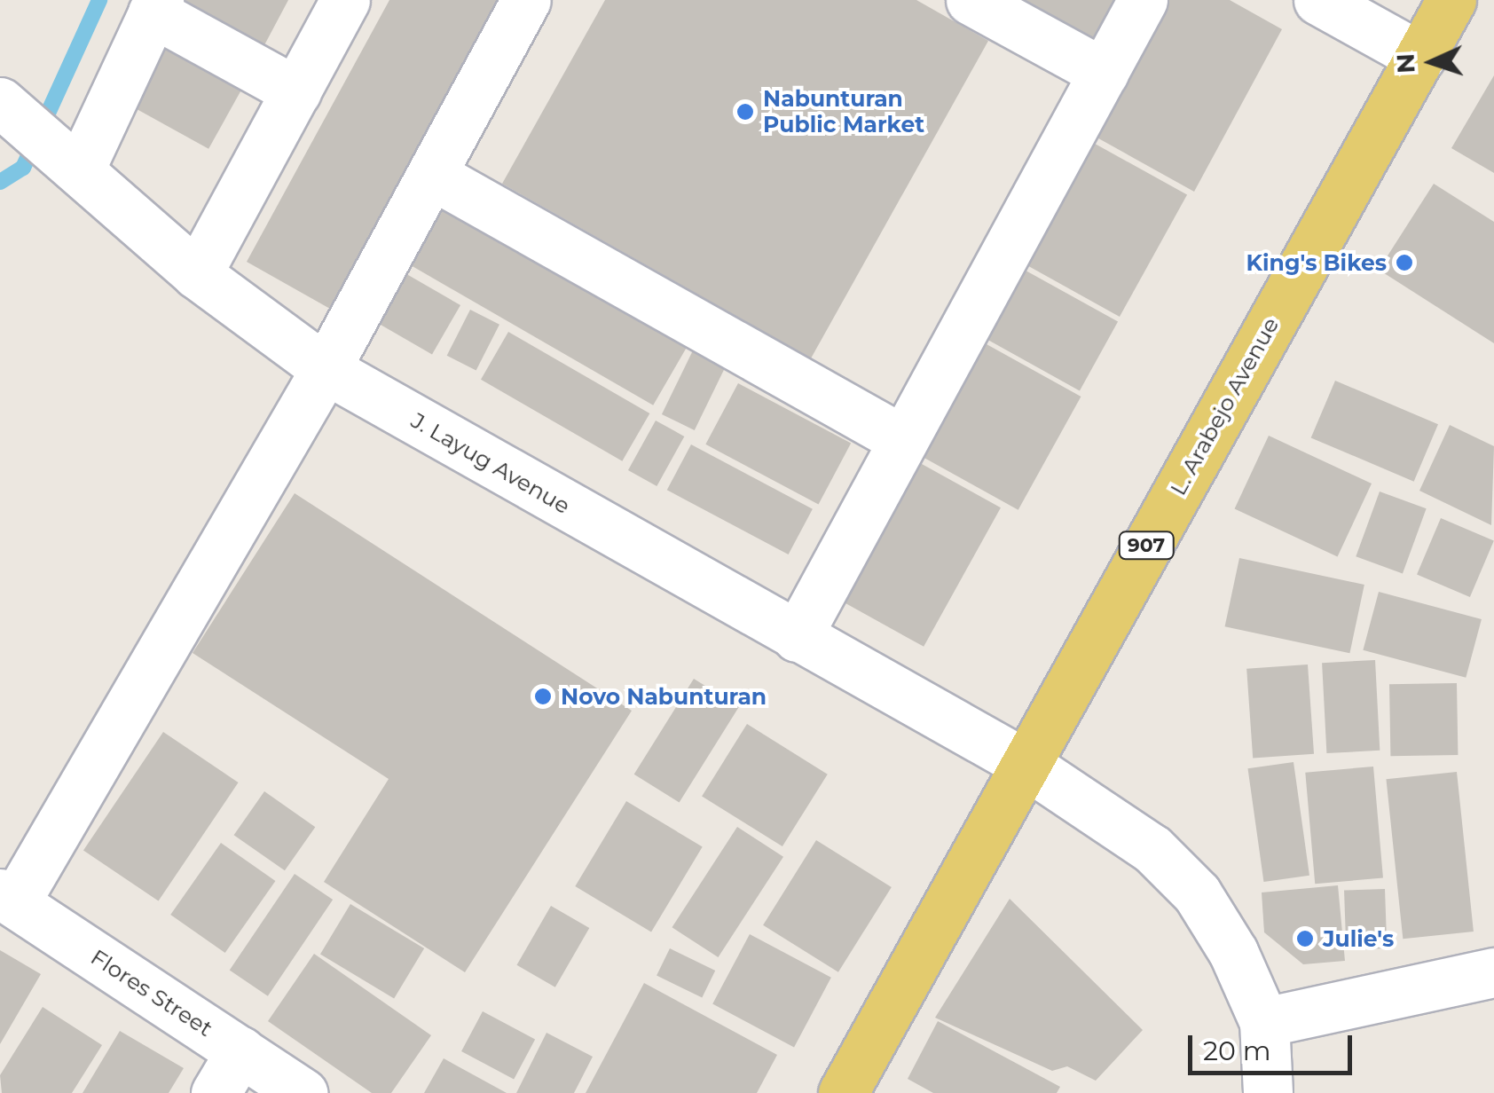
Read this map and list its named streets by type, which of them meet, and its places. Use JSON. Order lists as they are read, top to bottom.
{
  "streets": {
    "main road": ["L. Arabejo Avenue", "907"],
    "street": ["J. Layug Avenue", "Flores Street"]
  },
  "crossings": [
    ["L. Arabejo Avenue", "J. Layug Avenue"]
  ],
  "places": [
    "Nabunturan Public Market",
    "King's Bikes",
    "Novo Nabunturan",
    "Julie's"
  ],
  "scale_bar": "20 m",
  "north": "left"
}
